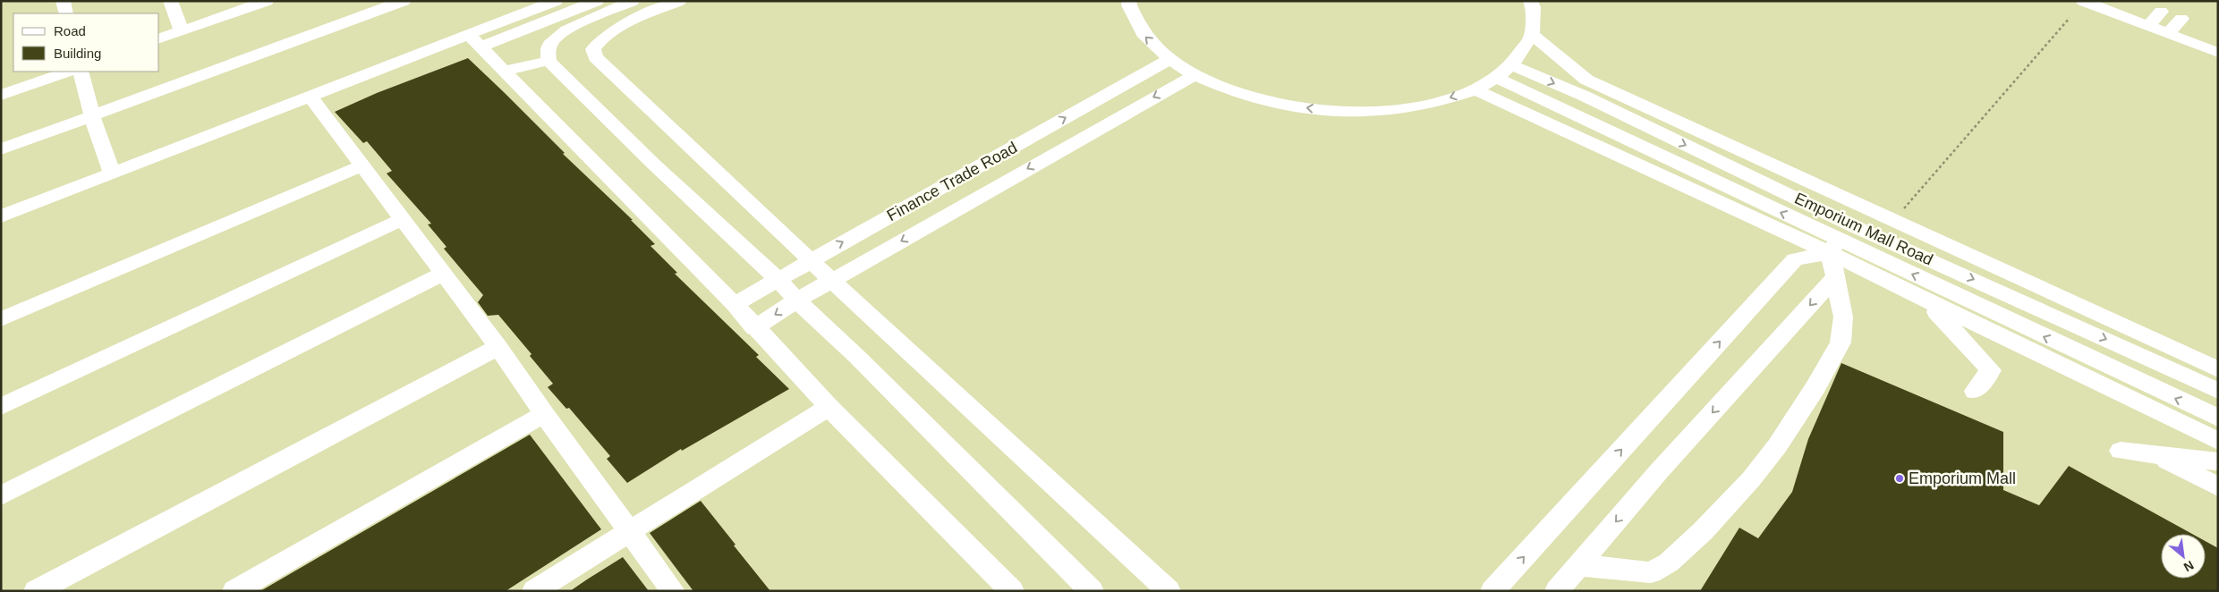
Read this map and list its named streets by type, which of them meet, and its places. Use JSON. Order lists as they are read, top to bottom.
{
  "streets": {
    "street": ["Finance Trade Road", "Emporium Mall Road"]
  },
  "places": ["Emporium Mall"],
  "legend": ["Road", "Building"],
  "north": "bottom right"
}
